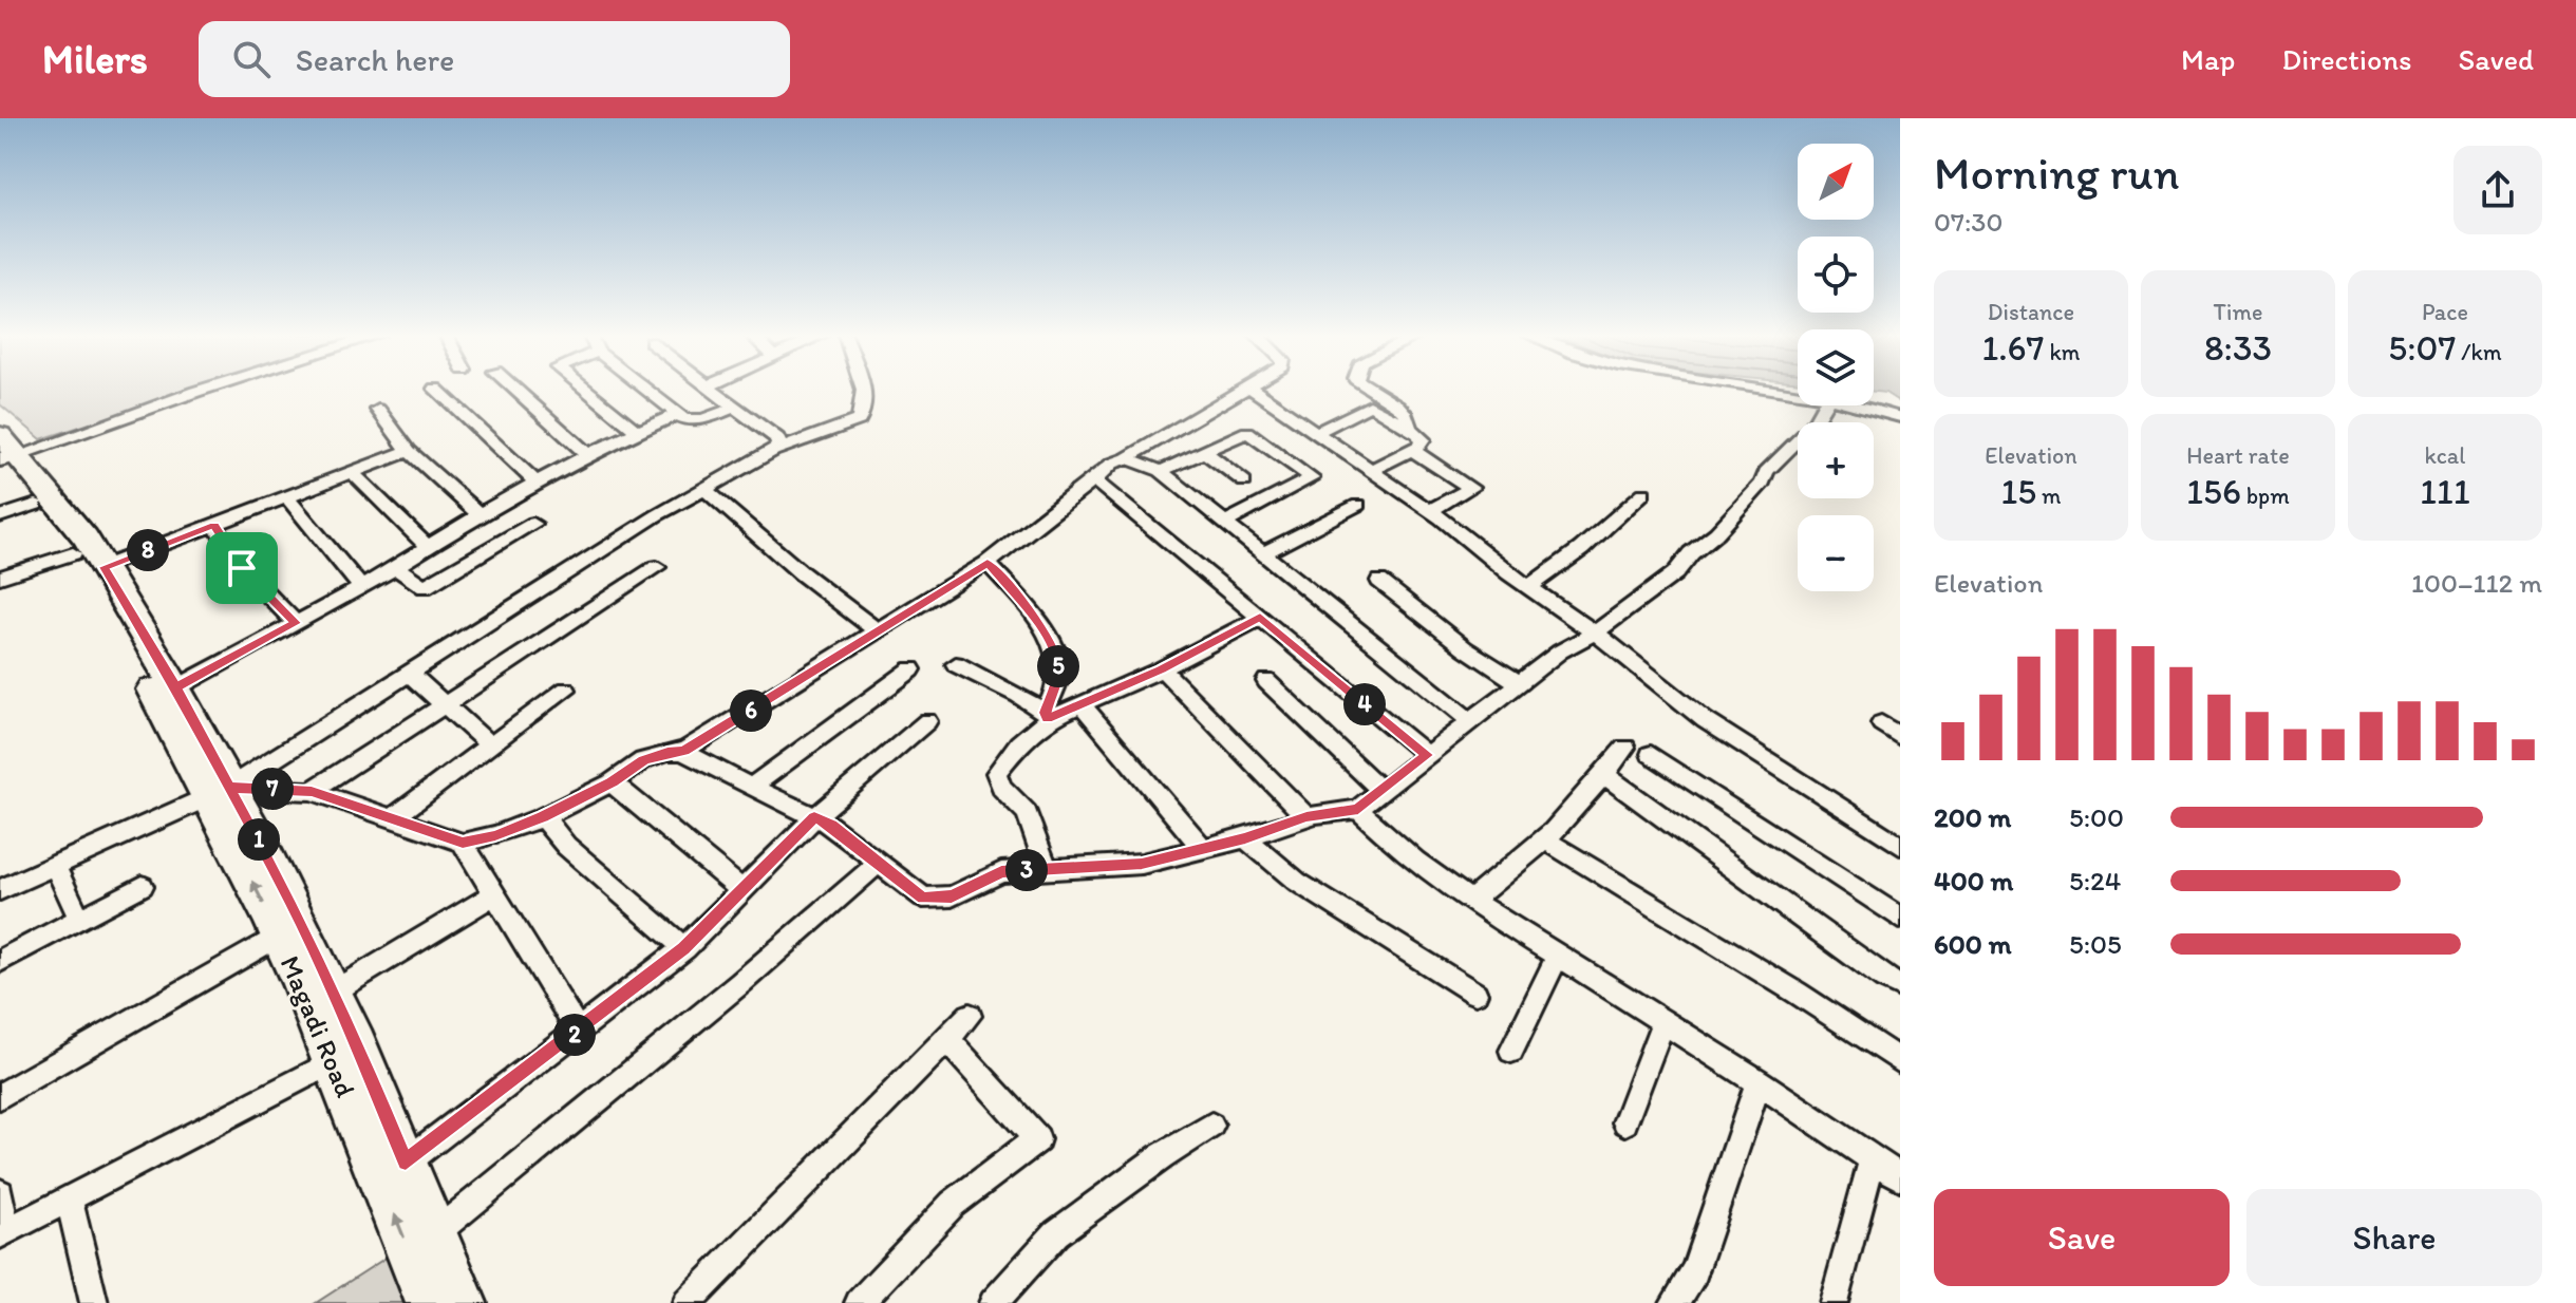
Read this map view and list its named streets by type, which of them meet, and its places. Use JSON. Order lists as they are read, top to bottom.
{
  "streets": {
    "main road": ["Magadi Road"]
  },
  "north": "top right",
  "page": {
    "header": "Milers",
    "search": "Search here",
    "nav": ["Map", "Directions", "Saved"],
    "heading": ["Morning run", "07:30"],
    "map_buttons": ["+", "−"],
    "stats": [
      ["Distance", "1.67 km"],
      ["Time", "8:33"],
      ["Pace", "5:07 /km"],
      ["Elevation", "15 m"],
      ["Heart rate", "156 bpm"],
      ["kcal", "111"]
    ],
    "pins": [
      "8",
      "5",
      "4",
      "6",
      "7",
      "1",
      "3",
      "2"
    ],
    "chart": ["Elevation", "100–112 m"],
    "list": [
      {
        "name": "200 m",
        "note": "5:00"
      },
      {
        "name": "400 m",
        "note": "5:24"
      },
      {
        "name": "600 m",
        "note": "5:05"
      }
    ],
    "buttons": ["Save", "Share"]
  }
}
